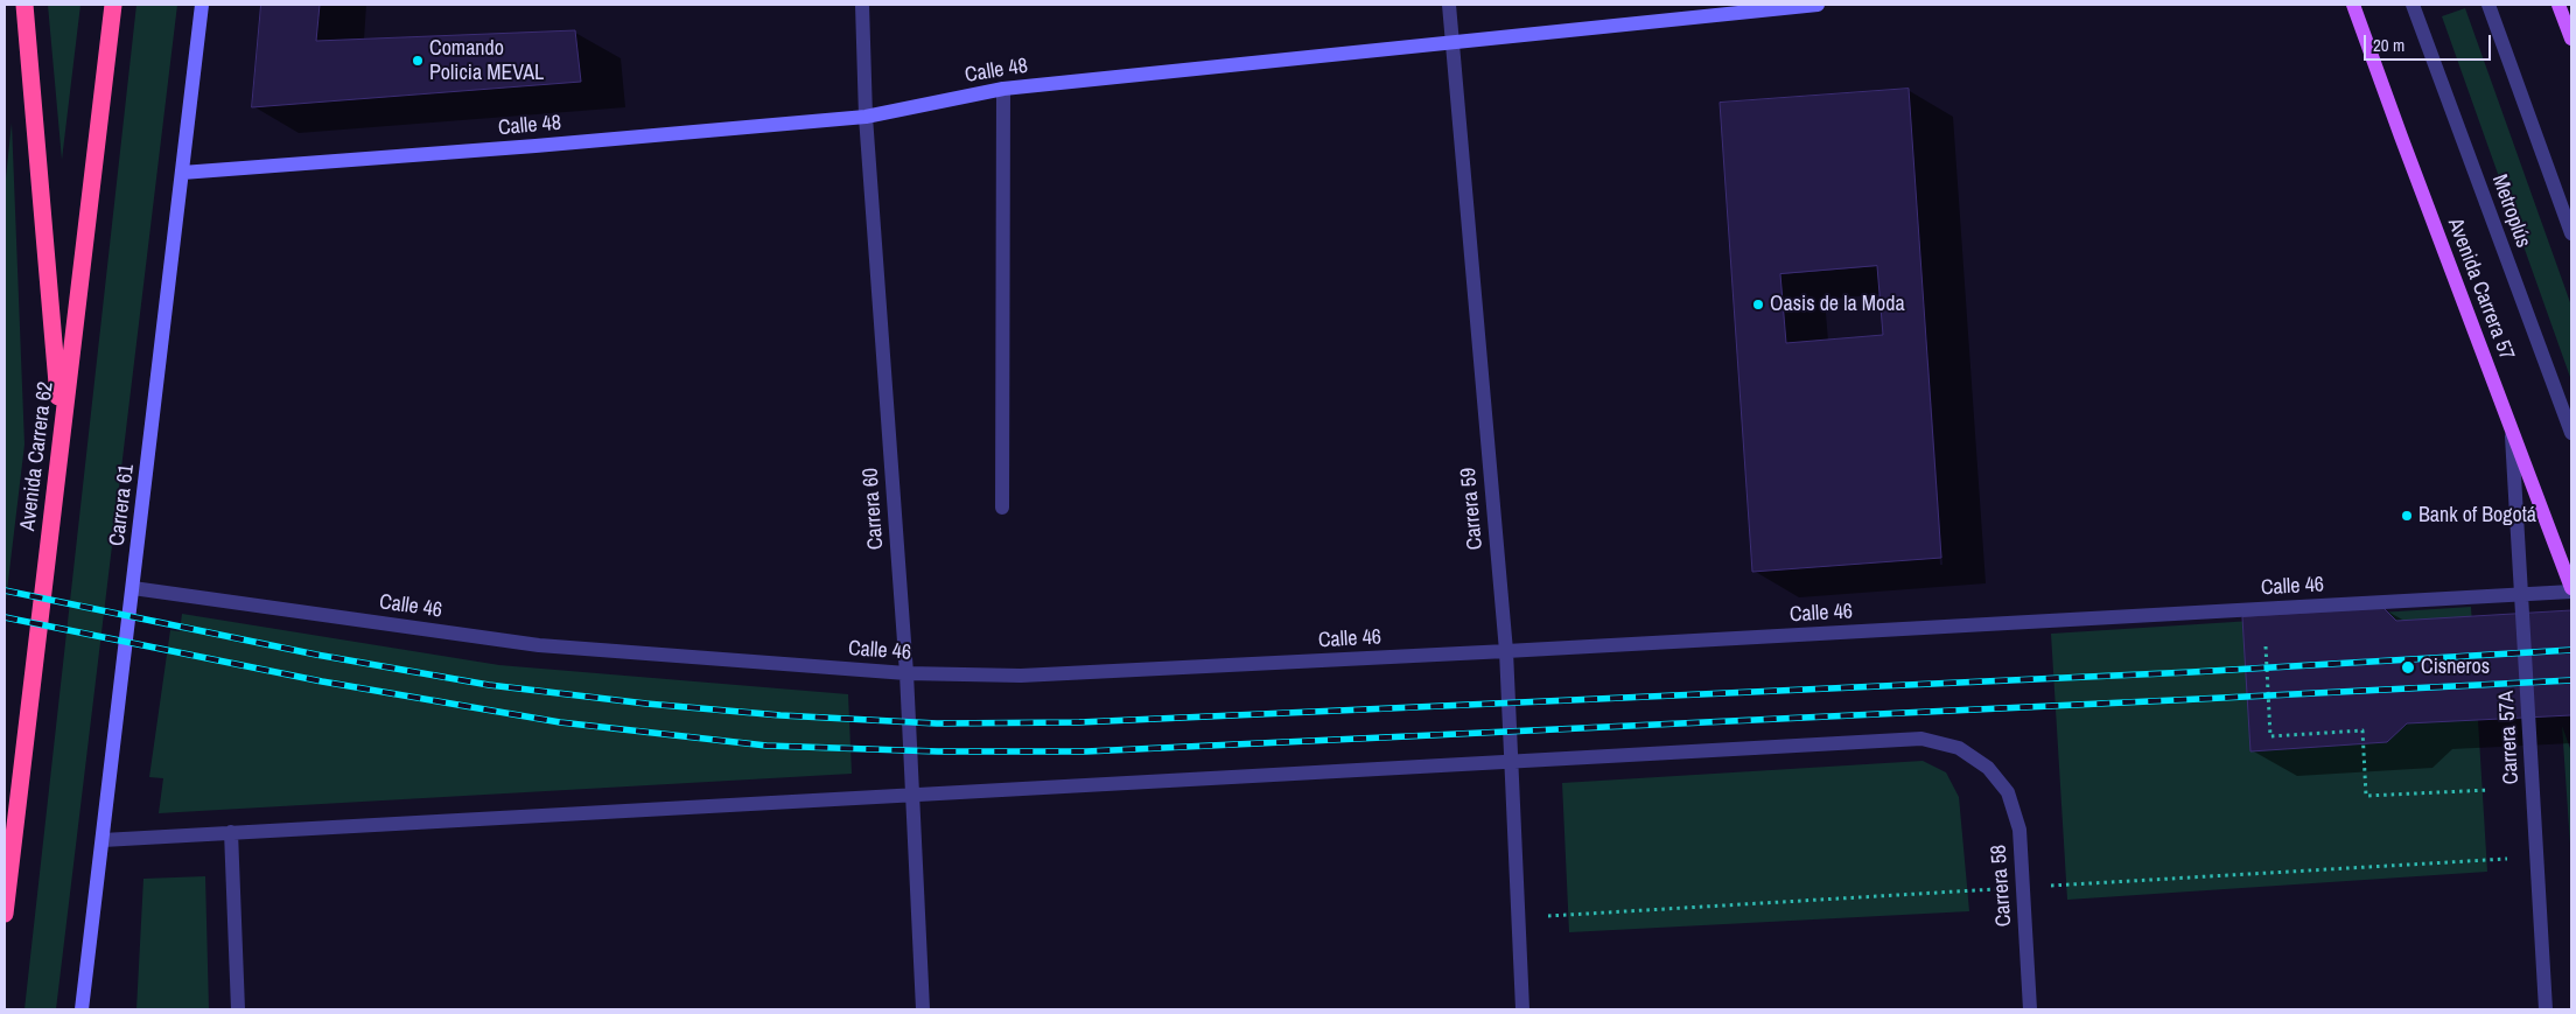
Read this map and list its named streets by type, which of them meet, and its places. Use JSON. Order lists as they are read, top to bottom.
{
  "streets": {
    "highway": ["Avenida Carrera 62"],
    "main road": ["Avenida Carrera 57"],
    "street": [
      "Calle 48",
      "Metroplús",
      "Carrera 61",
      "Carrera 60",
      "Carrera 59",
      "Calle 46",
      "Carrera 57A",
      "Carrera 58"
    ]
  },
  "crossings": [
    ["Calle 48", "Carrera 61"],
    ["Calle 48", "Carrera 60"],
    ["Calle 48", "Carrera 59"],
    ["Avenida Carrera 57", "Calle 46"],
    ["Avenida Carrera 57", "Carrera 57A"],
    ["Carrera 61", "Calle 46"],
    ["Carrera 60", "Calle 46"],
    ["Carrera 59", "Calle 46"],
    ["Carrera 59", "Carrera 58"],
    ["Calle 46", "Carrera 57A"]
  ],
  "places": [
    "Comando Policia MEVAL",
    "Oasis de la Moda",
    "Bank of Bogotá",
    "Cisneros"
  ],
  "scale_bar": "20 m"
}
